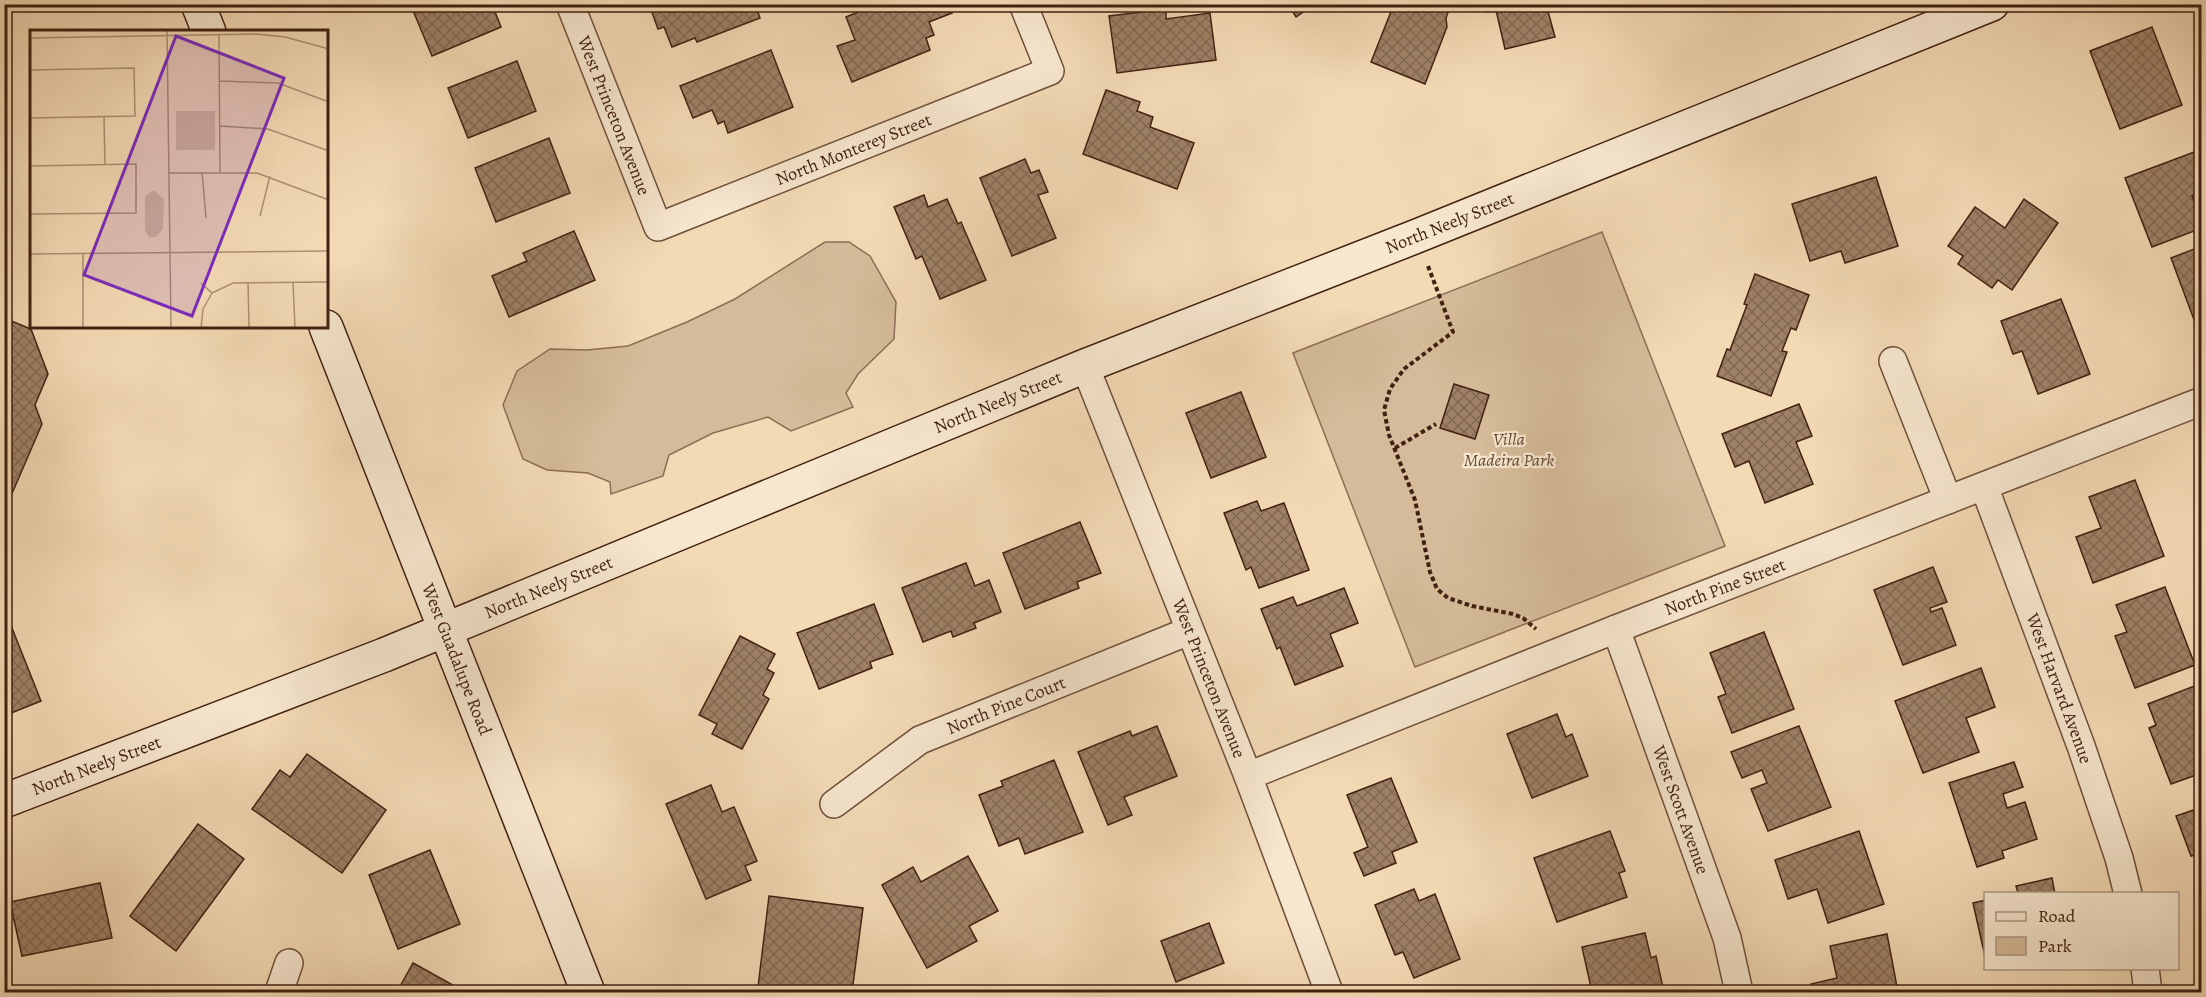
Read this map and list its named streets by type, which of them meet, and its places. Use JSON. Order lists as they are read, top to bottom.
{
  "streets": {
    "street": [
      "West Princeton Avenue",
      "North Monterey Street",
      "North Neely Street",
      "North Pine Street",
      "West Guadalupe Road",
      "West Harvard Avenue",
      "North Pine Court",
      "West Scott Avenue"
    ]
  },
  "crossings": [
    ["West Princeton Avenue", "North Monterey Street"],
    ["West Princeton Avenue", "North Neely Street"],
    ["West Princeton Avenue", "North Pine Street"],
    ["West Princeton Avenue", "North Pine Court"],
    ["North Neely Street", "West Guadalupe Road"],
    ["North Pine Street", "West Harvard Avenue"],
    ["North Pine Street", "West Scott Avenue"]
  ],
  "parks": ["Villa Madeira Park"],
  "legend": ["Road", "Park"]
}
